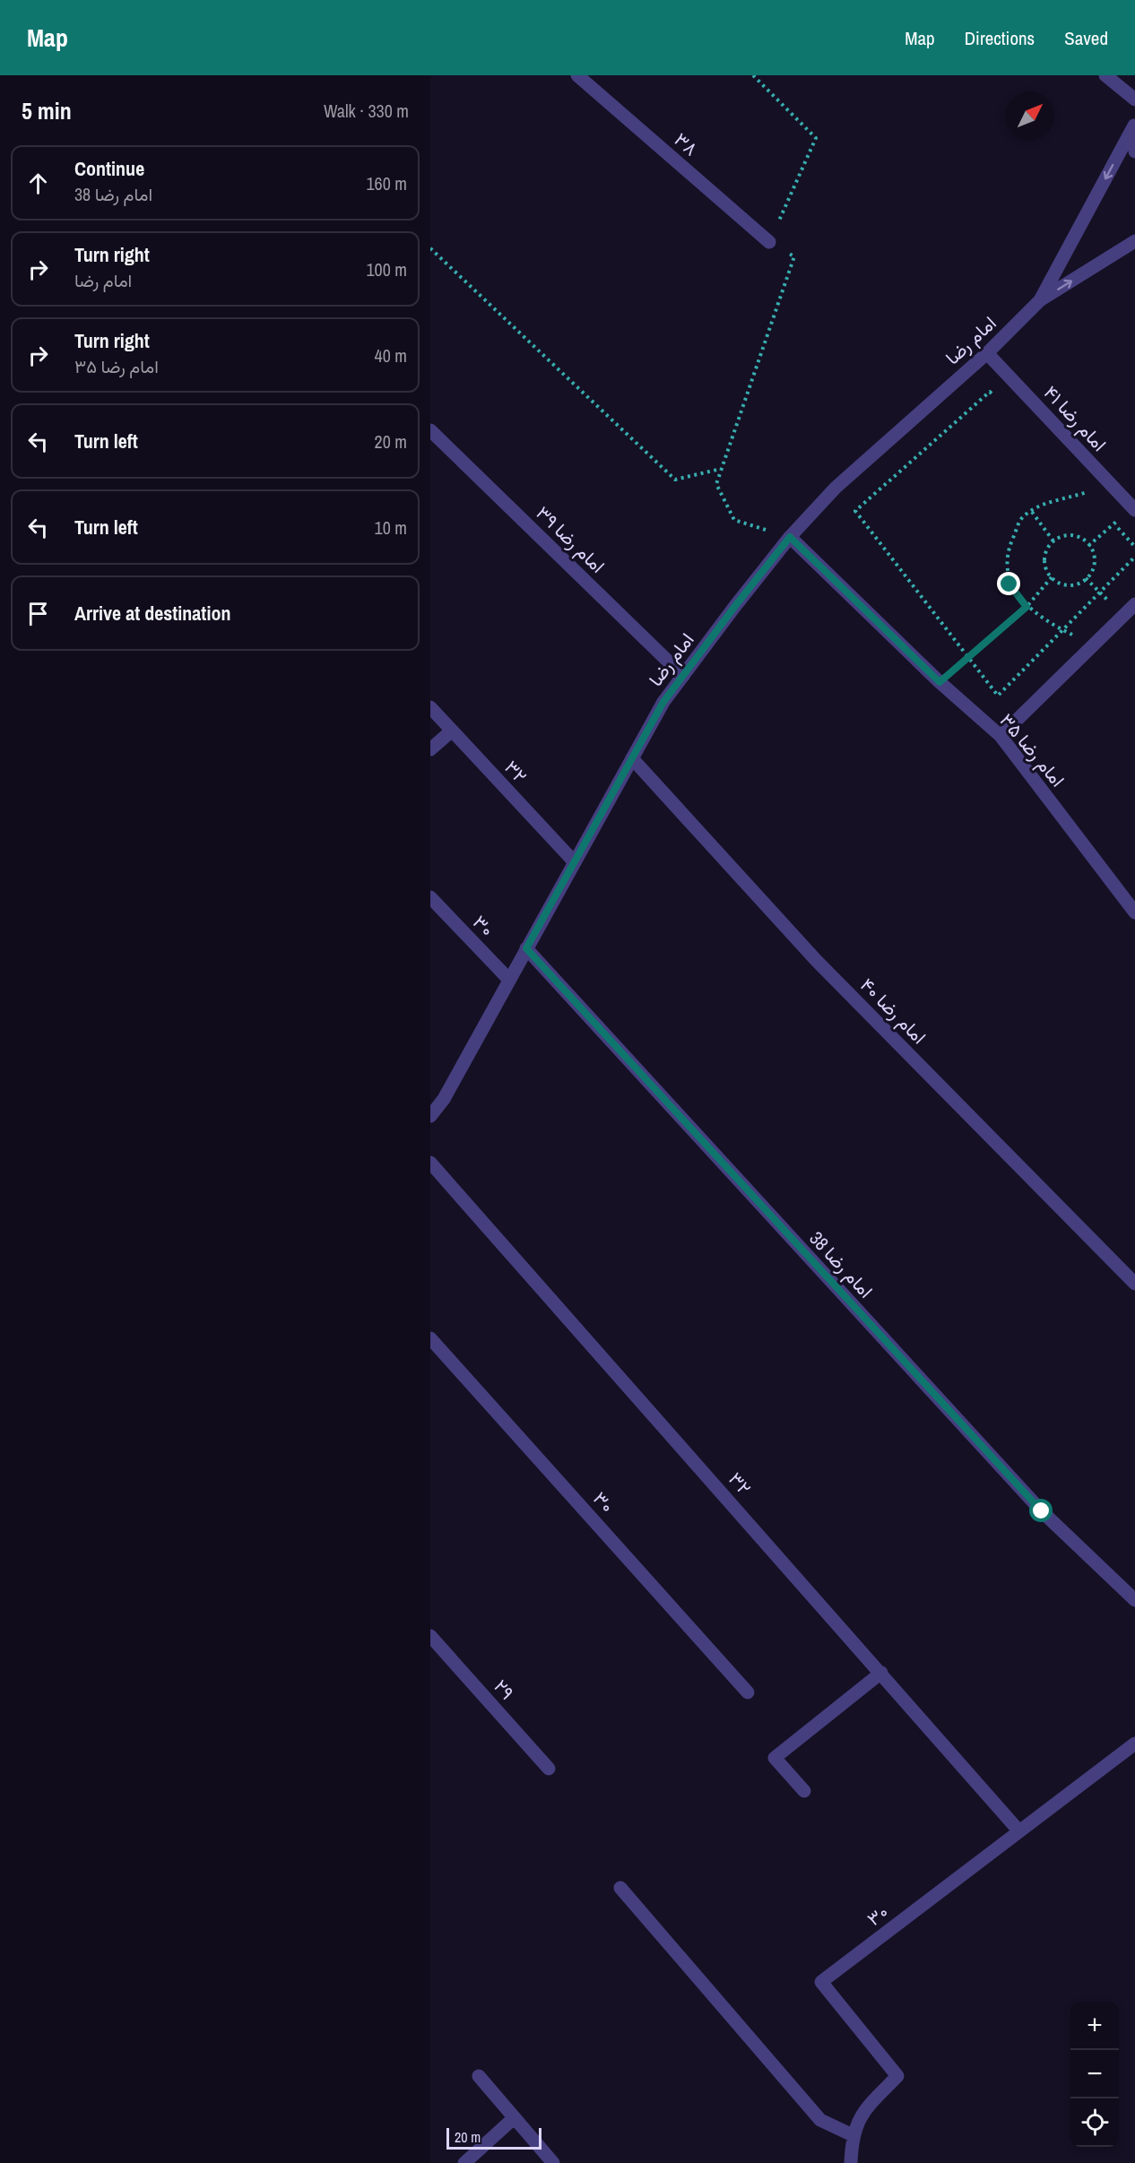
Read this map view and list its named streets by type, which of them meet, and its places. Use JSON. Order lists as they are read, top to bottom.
{
  "streets": {
    "street": [
      "۳۸",
      "امام رضا",
      "امام رضا ۴۱",
      "امام رضا ۳۹",
      "امام رضا ۳۵",
      "۳۲",
      "۳۰",
      "امام رضا ۴۰",
      "امام رضا 38",
      "۲۹"
    ]
  },
  "crossings": [
    ["امام رضا", "امام رضا ۴۱"],
    ["امام رضا", "امام رضا ۳۹"],
    ["امام رضا", "امام رضا ۳۵"],
    ["امام رضا", "۳۲"],
    ["امام رضا", "۳۰"],
    ["امام رضا", "امام رضا ۴۰"],
    ["امام رضا", "امام رضا 38"],
    ["۳۲", "۳۰"]
  ],
  "scale_bar": "20 m",
  "north": "top right",
  "page": {
    "header": "Map",
    "nav": ["Map", "Directions", "Saved"],
    "heading": ["5 min", "Walk · 330 m"],
    "list": [
      ["Continue", "امام رضا 38", "160 m"],
      ["Turn right", "امام رضا", "100 m"],
      ["Turn right", "امام رضا ۳۵", "40 m"],
      ["Turn left", "20 m"],
      ["Turn left", "10 m"],
      "Arrive at destination"
    ],
    "map_buttons": ["+", "−"],
    "scale": "20 m"
  }
}
